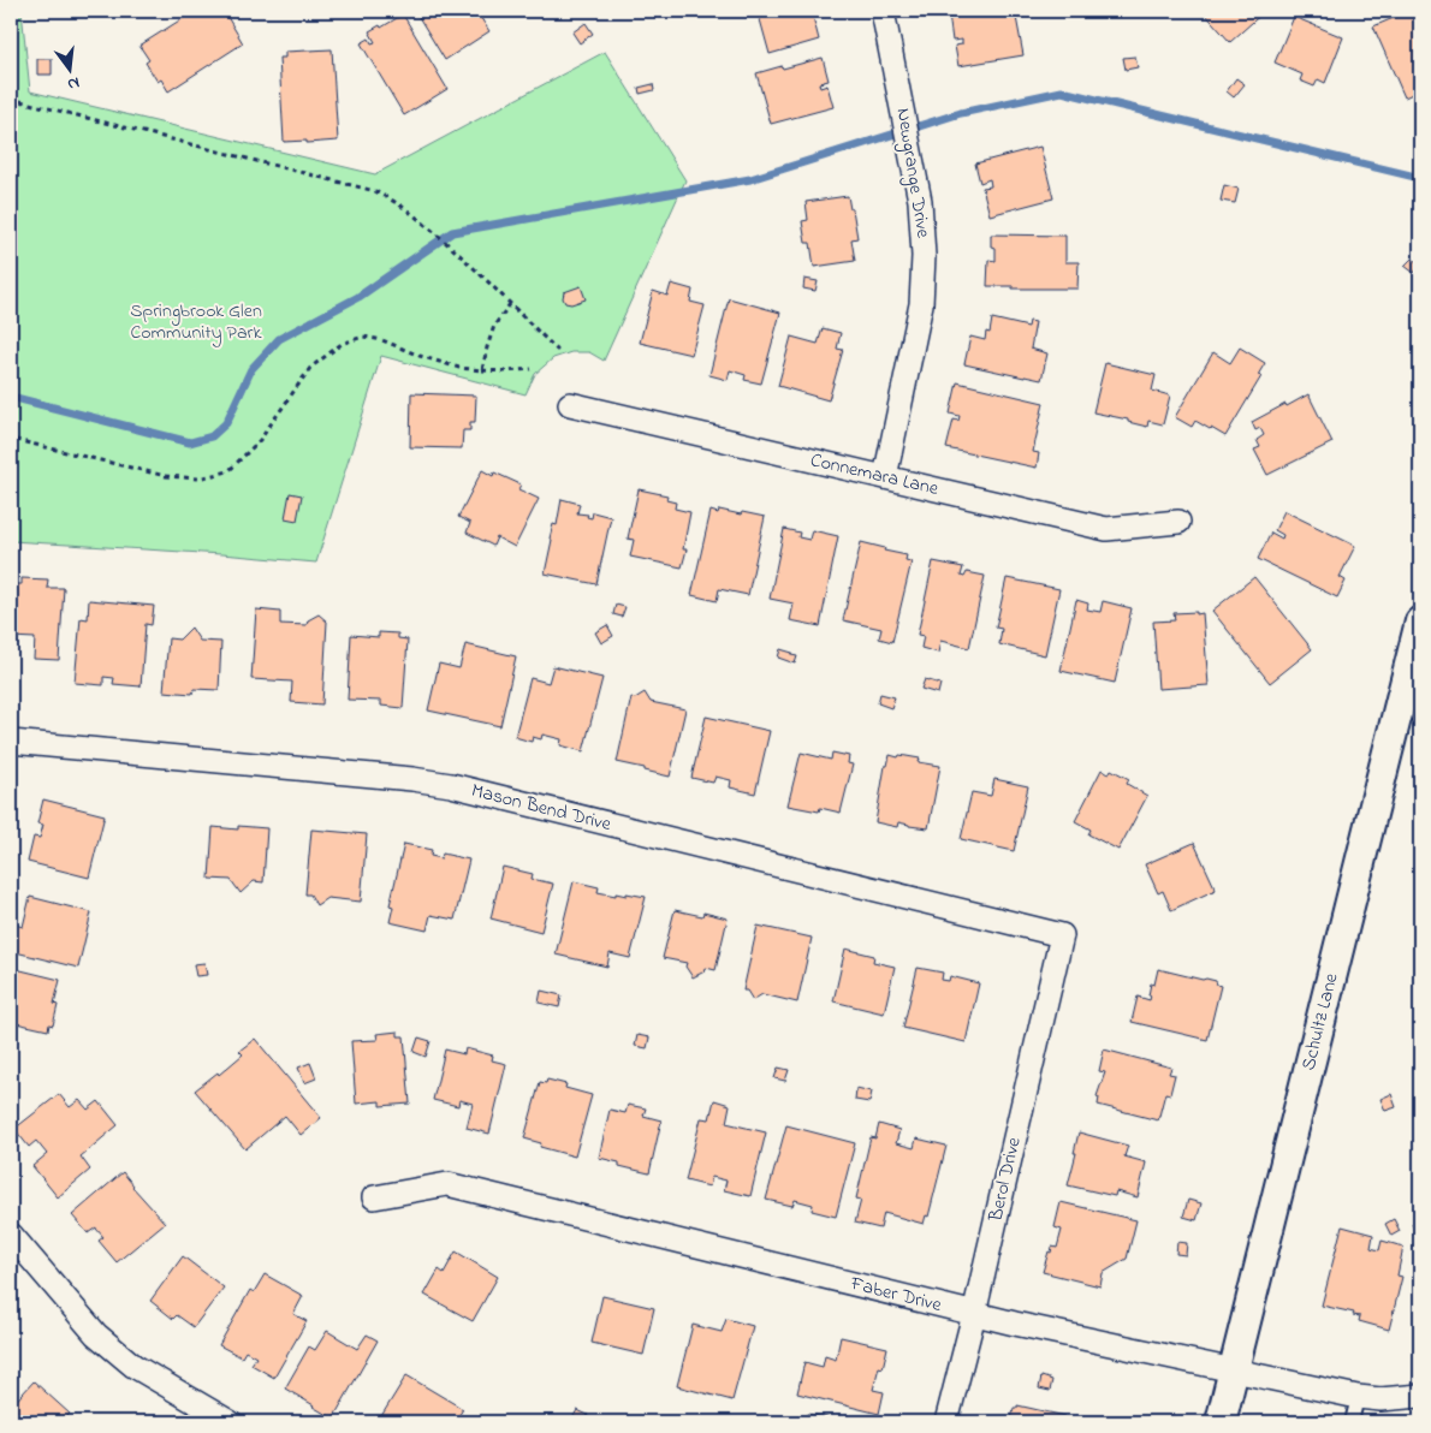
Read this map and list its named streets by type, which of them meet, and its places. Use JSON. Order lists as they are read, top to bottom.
{
  "streets": {
    "street": [
      "Newgrange Drive",
      "Connemara Lane",
      "Mason Bend Drive",
      "Schultz Lane",
      "Berol Drive",
      "Faber Drive"
    ]
  },
  "crossings": [
    ["Newgrange Drive", "Connemara Lane"],
    ["Mason Bend Drive", "Berol Drive"],
    ["Schultz Lane", "Faber Drive"],
    ["Berol Drive", "Faber Drive"]
  ],
  "parks": ["Springbrook Glen Community Park"],
  "north": "bottom"
}
